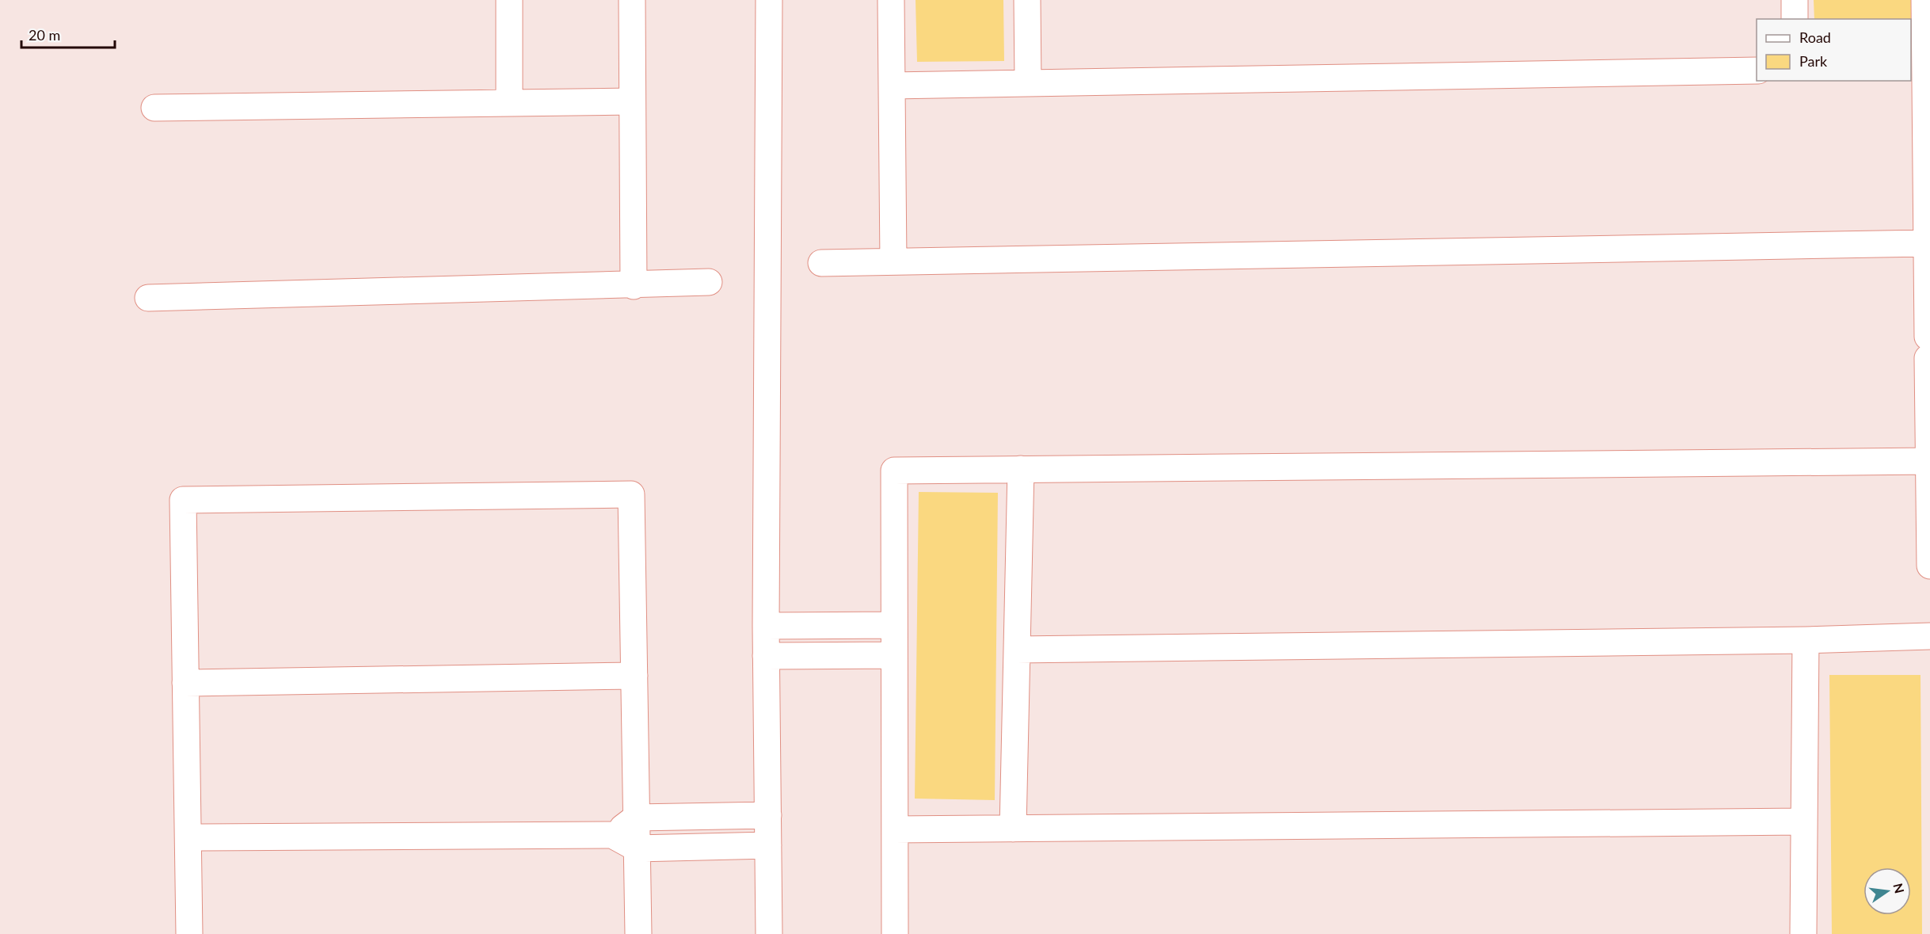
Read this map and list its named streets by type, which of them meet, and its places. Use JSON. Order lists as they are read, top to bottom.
{
  "legend": ["Road", "Park"],
  "scale_bar": "20 m",
  "north": "right"
}
